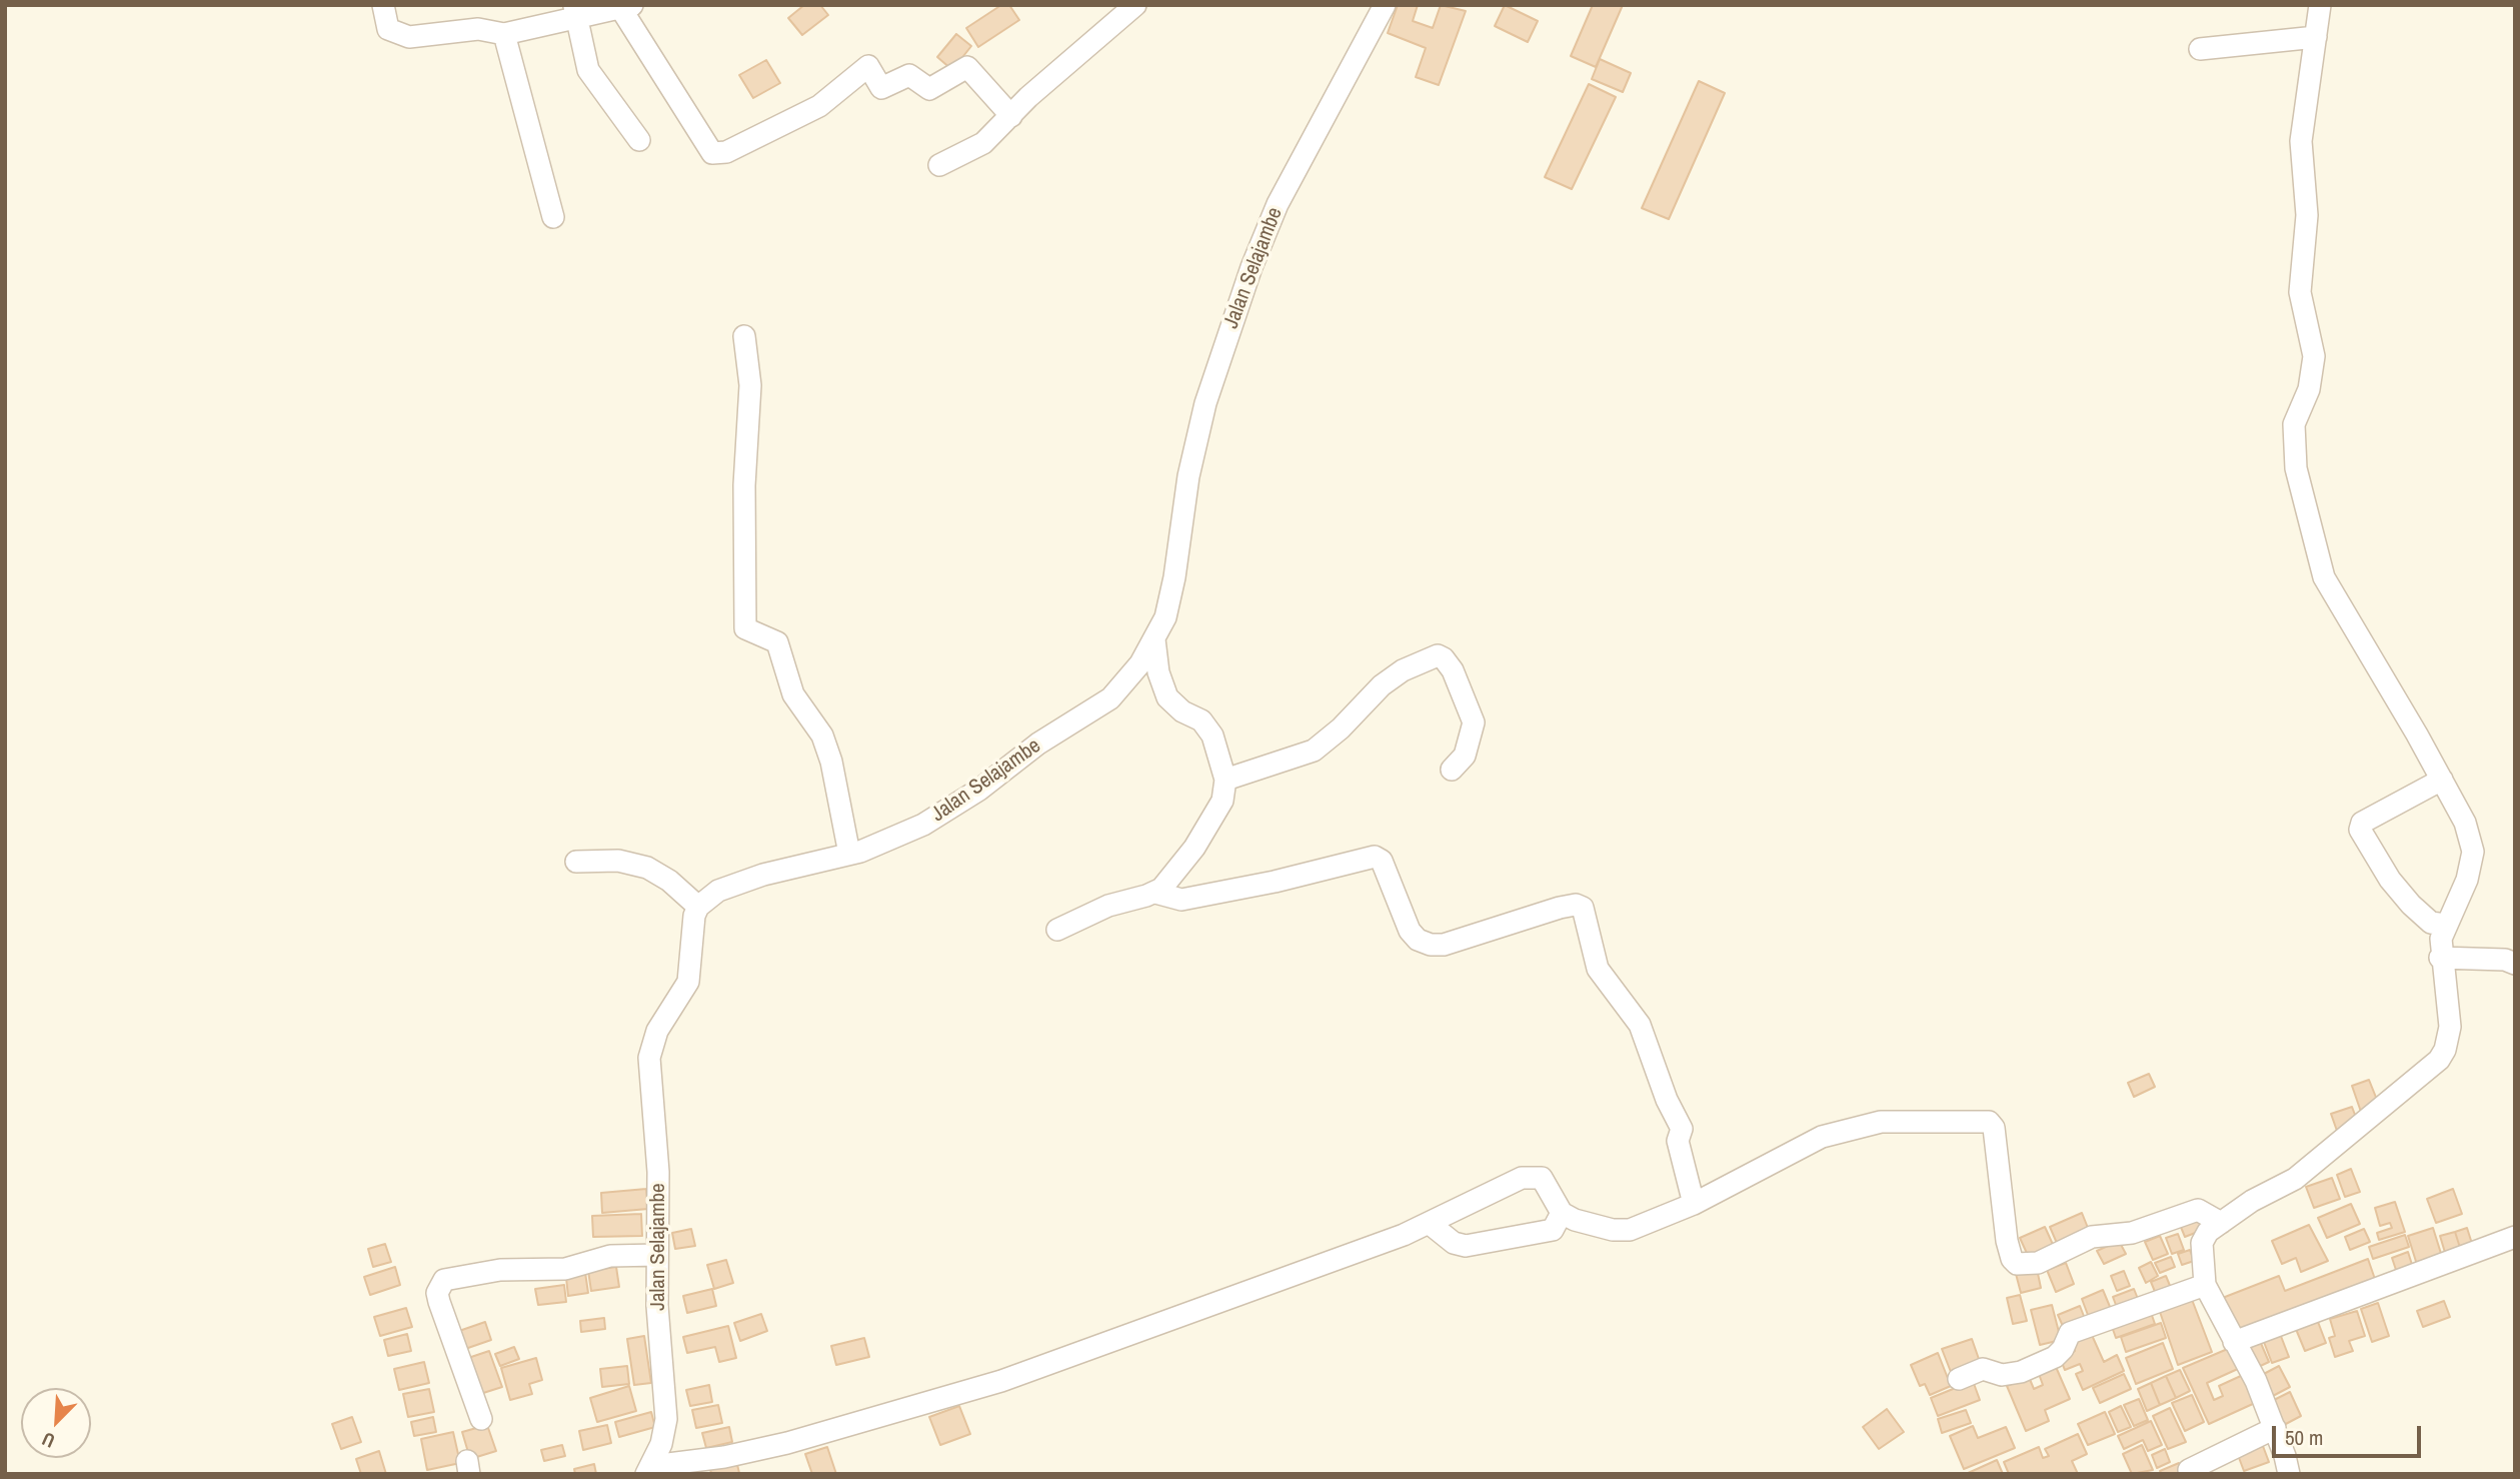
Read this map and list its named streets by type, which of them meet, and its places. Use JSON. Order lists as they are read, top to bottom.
{
  "streets": {
    "street": ["Jalan Selajambe"]
  },
  "scale_bar": "50 m",
  "north": "bottom left"
}
